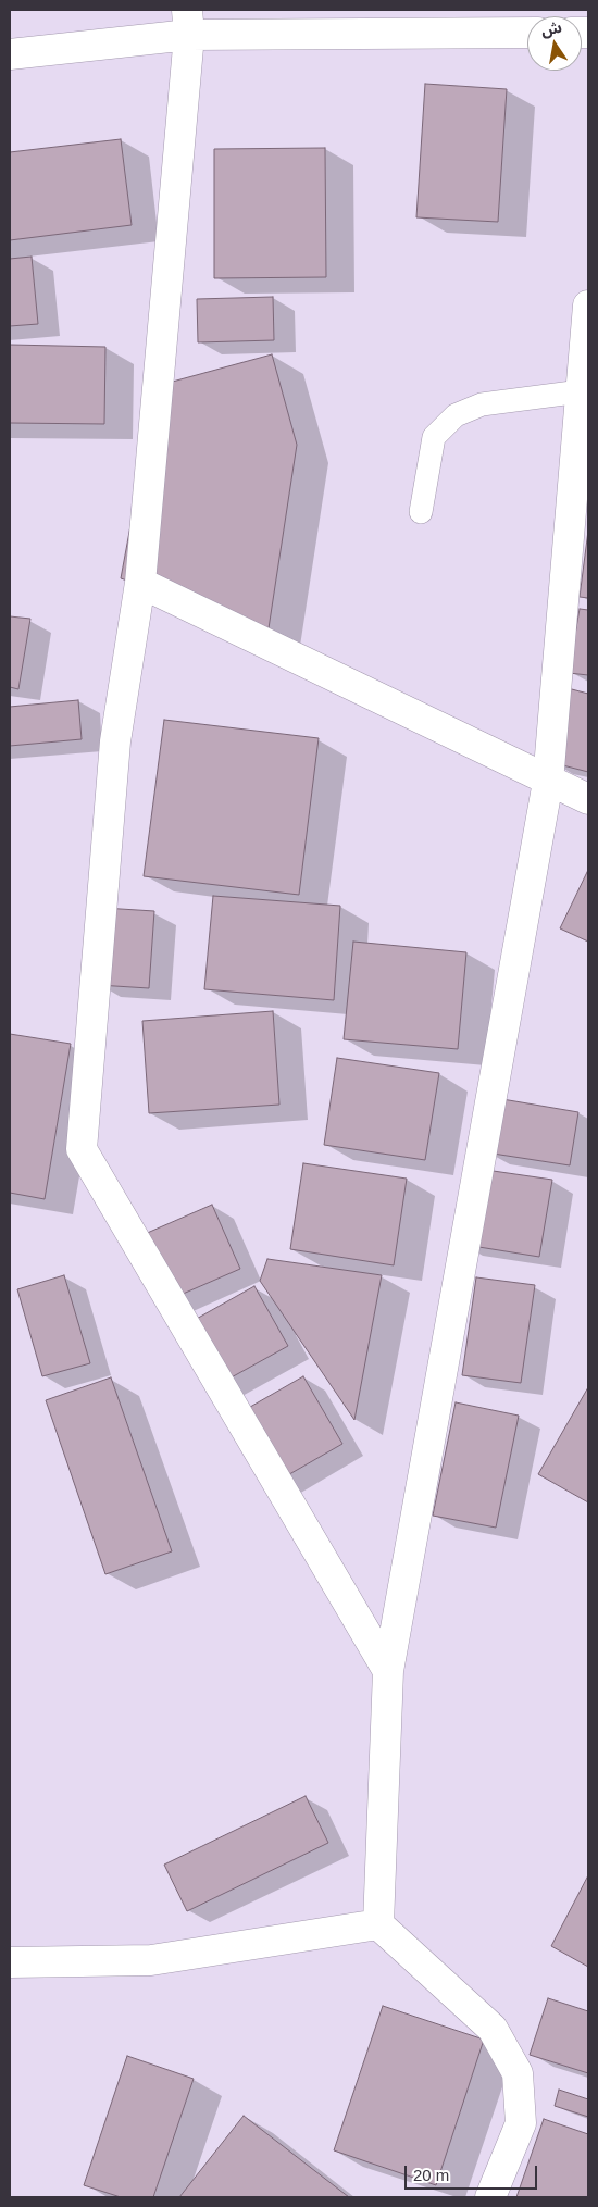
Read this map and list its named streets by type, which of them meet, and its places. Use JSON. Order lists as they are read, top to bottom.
{
  "scale_bar": "20 m",
  "north": "top"
}
